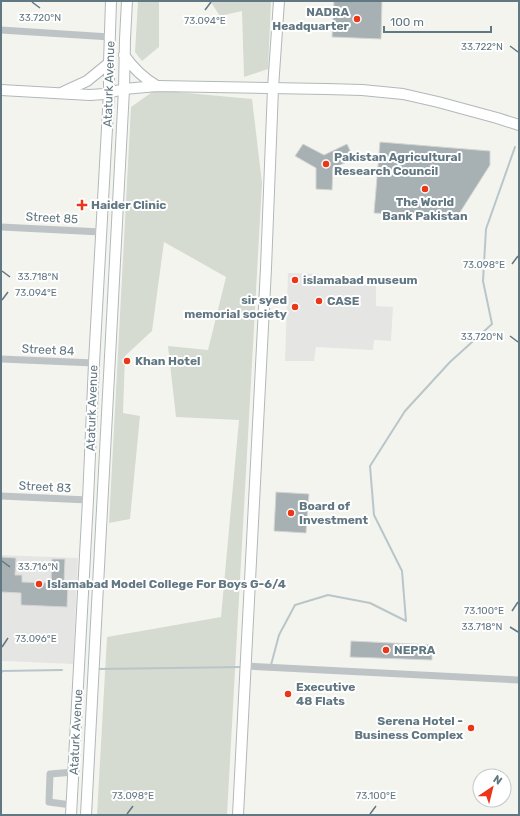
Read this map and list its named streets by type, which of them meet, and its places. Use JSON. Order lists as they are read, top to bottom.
{
  "streets": {
    "street": [
      "Ataturk Avenue",
      "Street 85",
      "Street 84",
      "Street 83"
    ]
  },
  "crossings": [
    ["Ataturk Avenue", "Street 85"],
    ["Ataturk Avenue", "Street 84"],
    ["Ataturk Avenue", "Street 83"]
  ],
  "places": {
    "other": [
      "NADRA Headquarter",
      "Pakistan Agricultural Research Council",
      "The World Bank Pakistan",
      "islamabad museum",
      "CASE",
      "sir syed memorial society",
      "Khan Hotel",
      "Board of Investment",
      "Islamabad Model College For Boys G-6/4",
      "NEPRA",
      "Executive 48 Flats",
      "Serena Hotel - Business Complex"
    ],
    "health": ["Haider Clinic"]
  },
  "scale_bar": "100 m",
  "north": "top right",
  "coordinates": [
    "33.720°N",
    "73.094°E",
    "33.722°N",
    "73.098°E",
    "33.718°N",
    "33.716°N",
    "73.100°E",
    "73.096°E"
  ]
}
